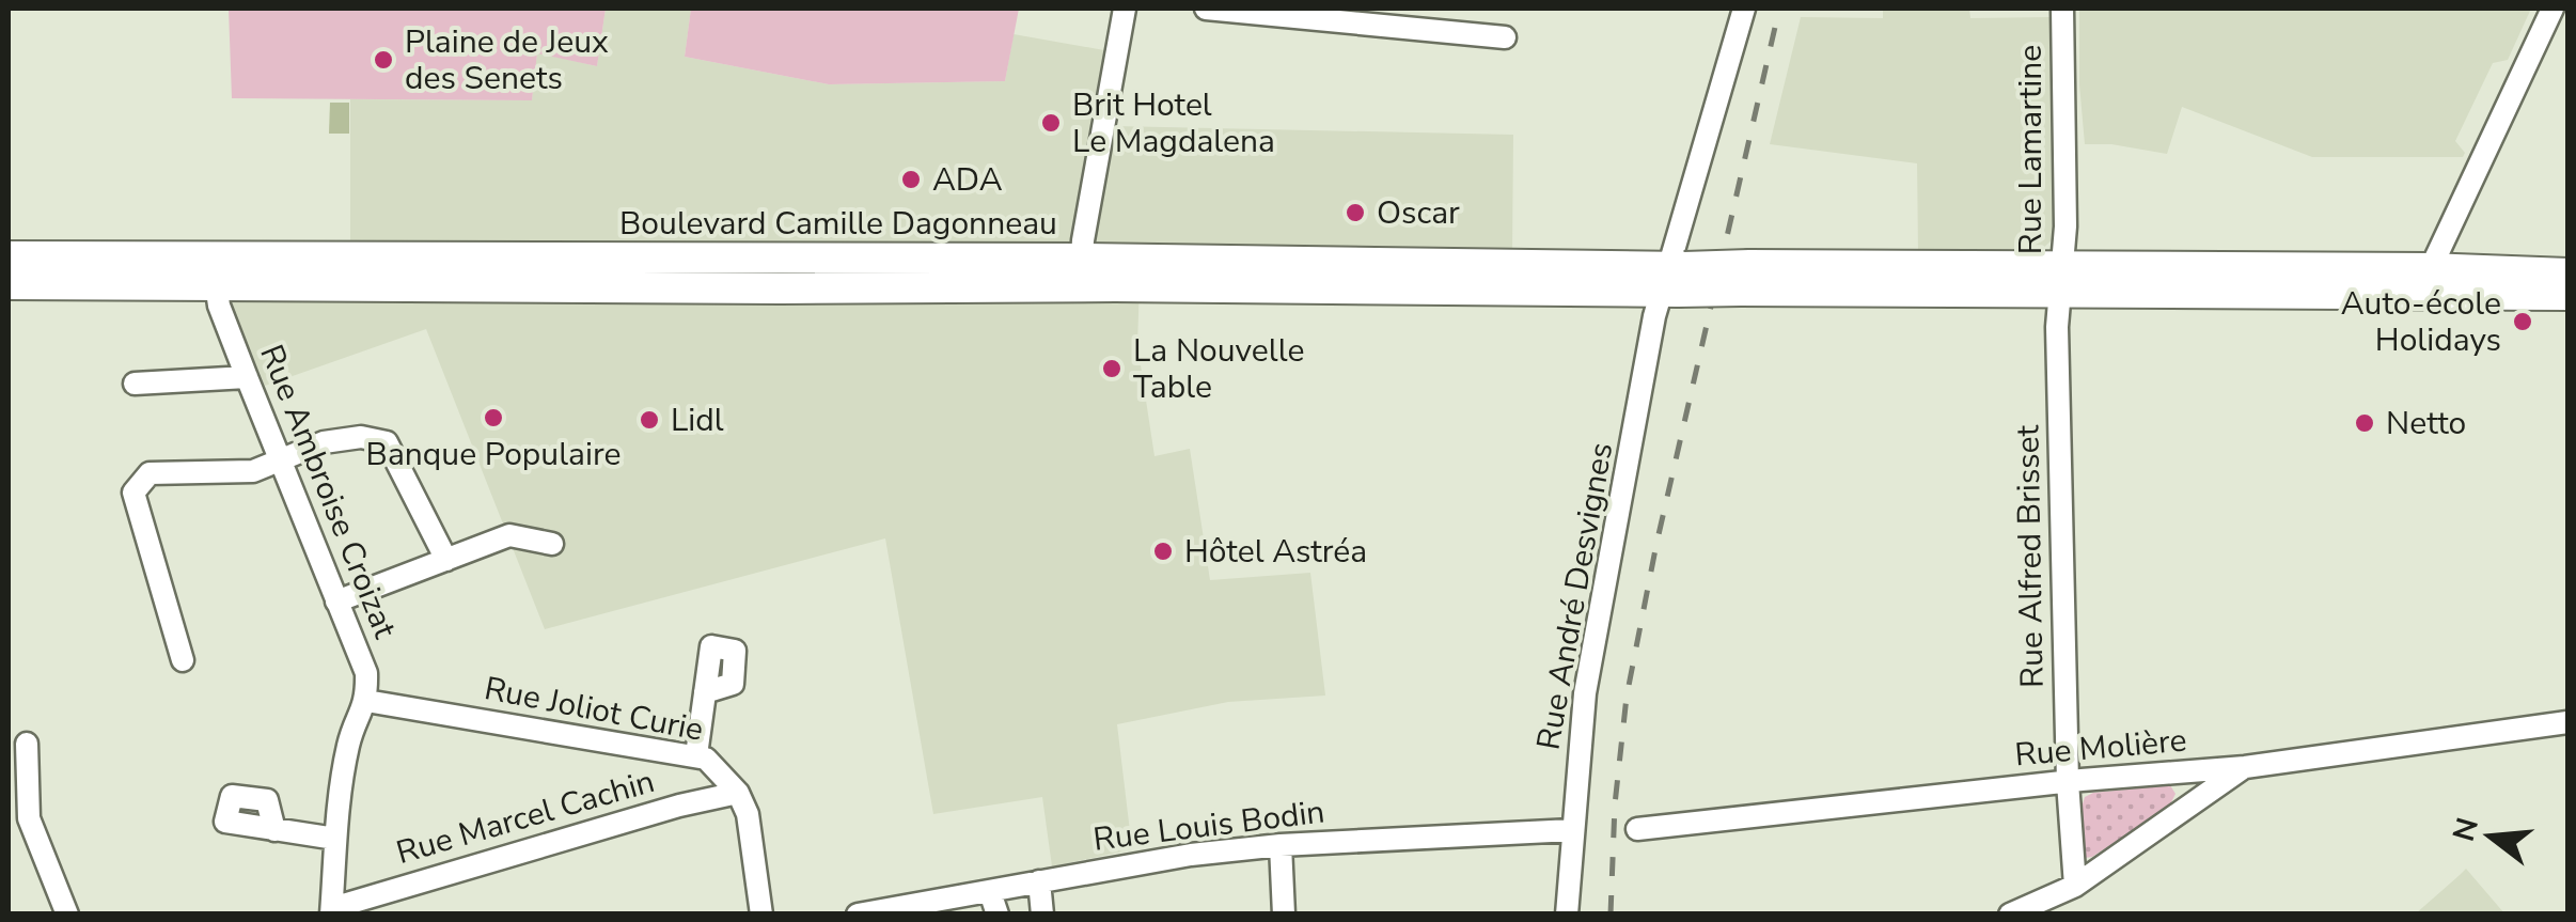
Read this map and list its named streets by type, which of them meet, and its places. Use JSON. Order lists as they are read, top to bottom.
{
  "streets": {
    "main road": ["Boulevard Camille Dagonneau"],
    "street": [
      "Rue Lamartine",
      "Rue Ambroise Croizat",
      "Rue Alfred Brisset",
      "Rue André Desvignes",
      "Rue Joliot Curie",
      "Rue Molière",
      "Rue Marcel Cachin",
      "Rue Louis Bodin"
    ]
  },
  "crossings": [
    ["Rue Lamartine", "Rue Alfred Brisset"],
    ["Boulevard Camille Dagonneau", "Rue Ambroise Croizat"],
    ["Boulevard Camille Dagonneau", "Rue André Desvignes"],
    ["Rue Ambroise Croizat", "Rue Joliot Curie"],
    ["Rue Alfred Brisset", "Rue Molière"],
    ["Rue André Desvignes", "Rue Louis Bodin"],
    ["Rue Joliot Curie", "Rue Marcel Cachin"]
  ],
  "places": [
    "Plaine de Jeux des Senets",
    "Brit Hotel Le Magdalena",
    "ADA",
    "Oscar",
    "Auto-école Holidays",
    "La Nouvelle Table",
    "Banque Populaire",
    "Lidl",
    "Netto",
    "Hôtel Astréa"
  ],
  "north": "left"
}
